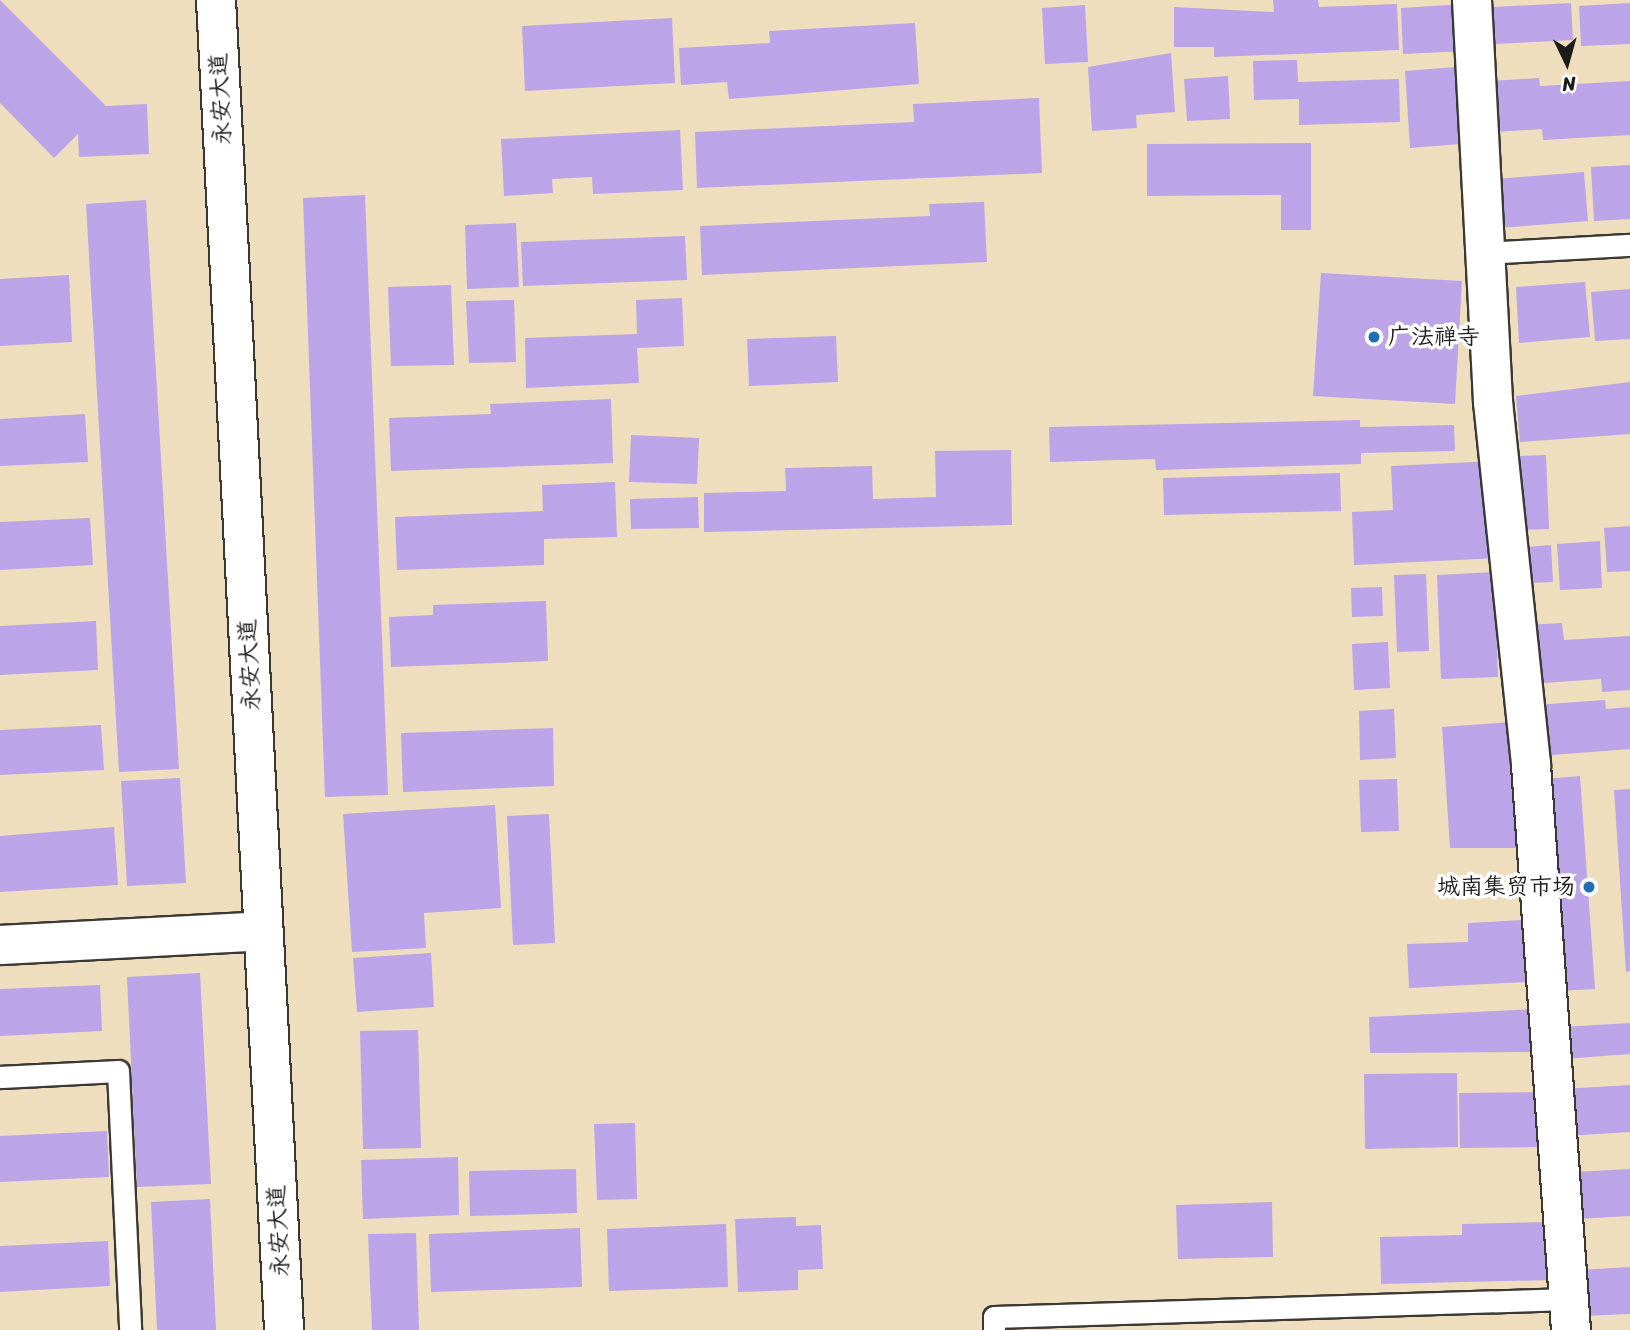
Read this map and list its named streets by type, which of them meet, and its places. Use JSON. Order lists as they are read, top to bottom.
{
  "streets": {
    "street": ["永安大道"]
  },
  "places": ["广法禅寺", "城南集贸市场"],
  "north": "bottom"
}
